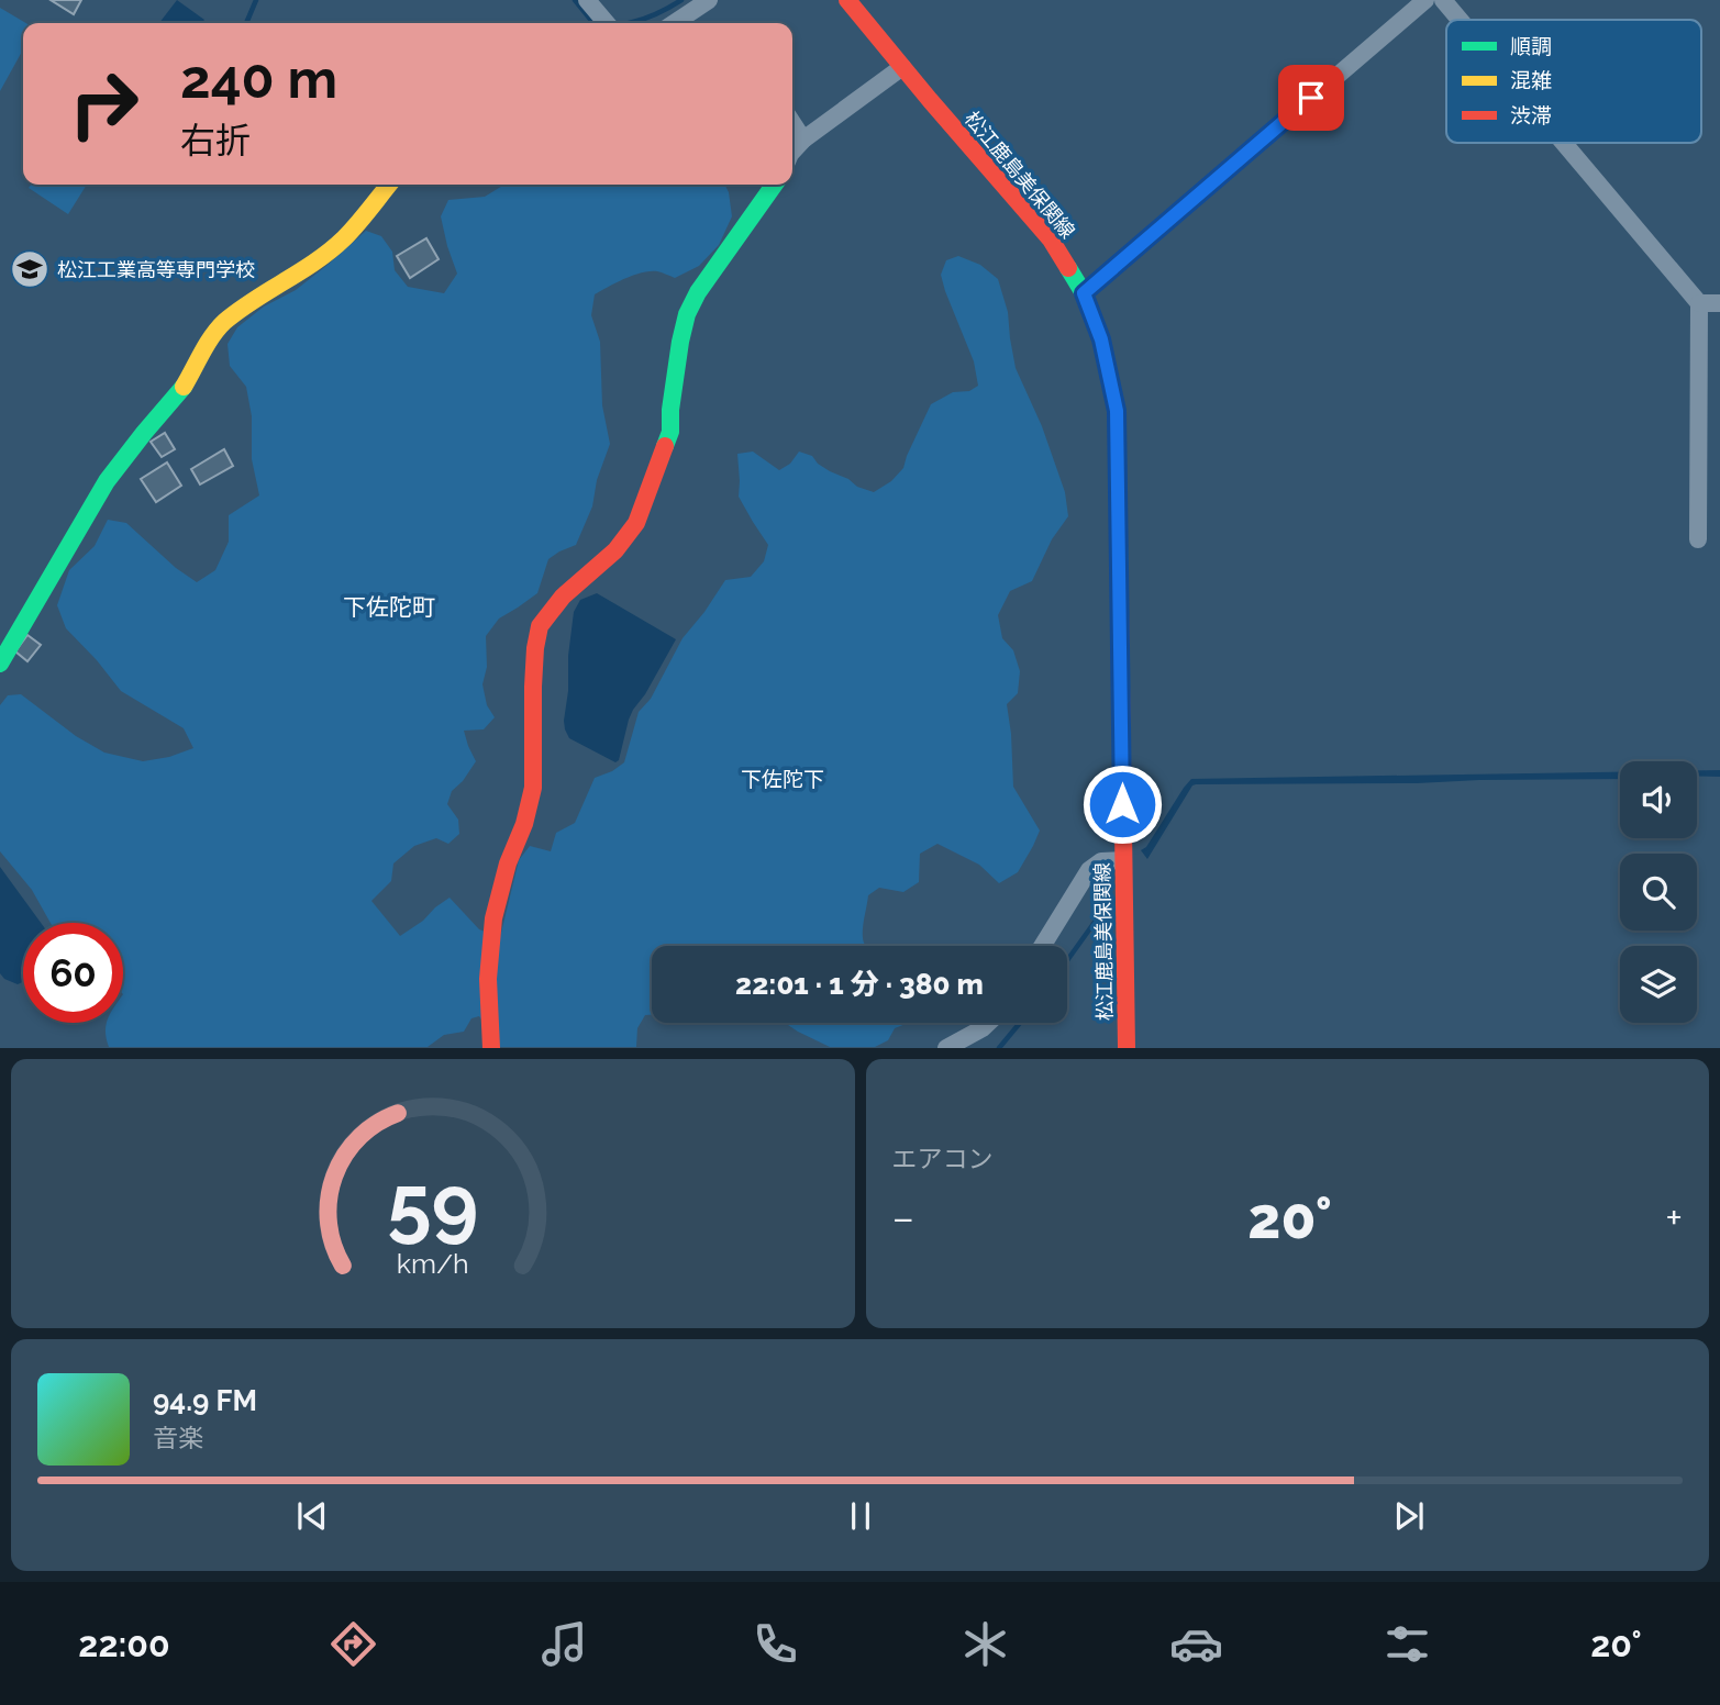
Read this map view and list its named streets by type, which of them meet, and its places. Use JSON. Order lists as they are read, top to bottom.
{
  "streets": {
    "street": ["松江鹿島美保関線"]
  },
  "districts": ["下佐陀町", "下佐陀下"],
  "places": {
    "school or university": ["松江工業高等専門学校"]
  },
  "legend": ["順調", "混雑", "渋滞"],
  "page": {
    "turn": ["240 m", "右折"],
    "limit": "60",
    "trip": "22:01 · 1 分 · 380 m",
    "tile": "エアコン",
    "heat": ["−", "20°", "+"],
    "song": ["94.9 FM", "音楽"],
    "tabs": ["22:00", "20°"],
    "gauge": ["59", "km/h"]
  }
}
